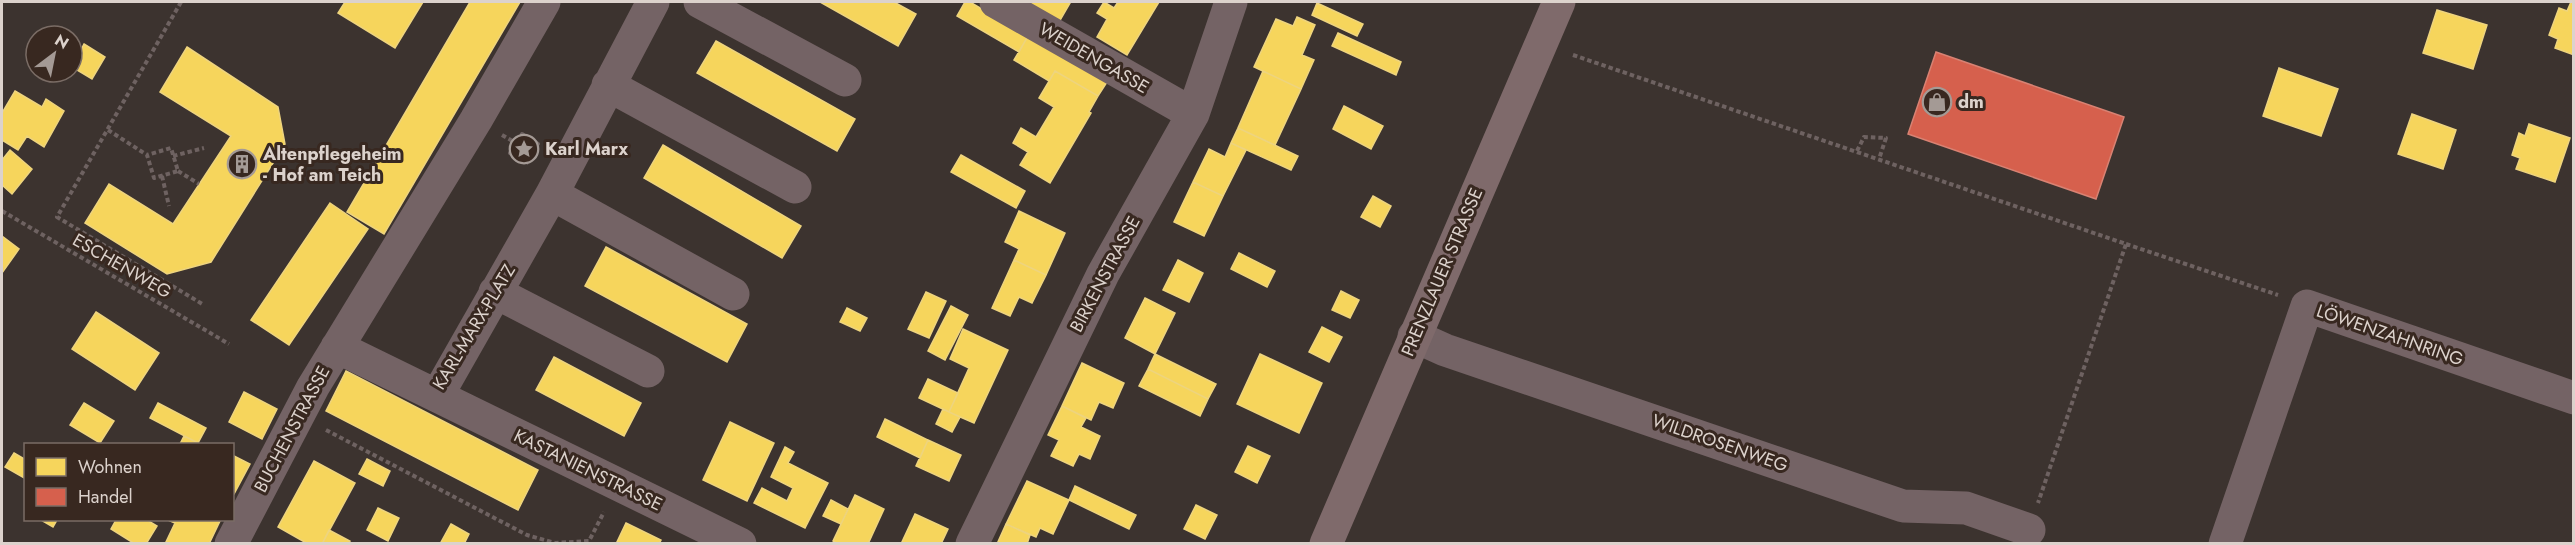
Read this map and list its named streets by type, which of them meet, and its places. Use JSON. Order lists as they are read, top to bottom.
{
  "streets": {
    "main road": ["PRENZLAUER STRASSE"],
    "street": [
      "WEIDENGASSE",
      "BIRKENSTRASSE",
      "KARL-MARX-PLATZ",
      "LÖWENZAHNRING",
      "BUCHENSTRASSE",
      "WILDROSENWEG",
      "KASTANIENSTRASSE"
    ],
    "path": ["ESCHENWEG"]
  },
  "crossings": [
    ["WEIDENGASSE", "BIRKENSTRASSE"],
    ["PRENZLAUER STRASSE", "WILDROSENWEG"],
    ["KARL-MARX-PLATZ", "BUCHENSTRASSE"],
    ["KARL-MARX-PLATZ", "KASTANIENSTRASSE"]
  ],
  "places": {
    "shop": ["dm"],
    "place": ["Karl Marx"],
    "building": ["Altenpflegeheim - Hof am Teich"]
  },
  "legend": ["Wohnen", "Handel"],
  "north": "top right"
}
